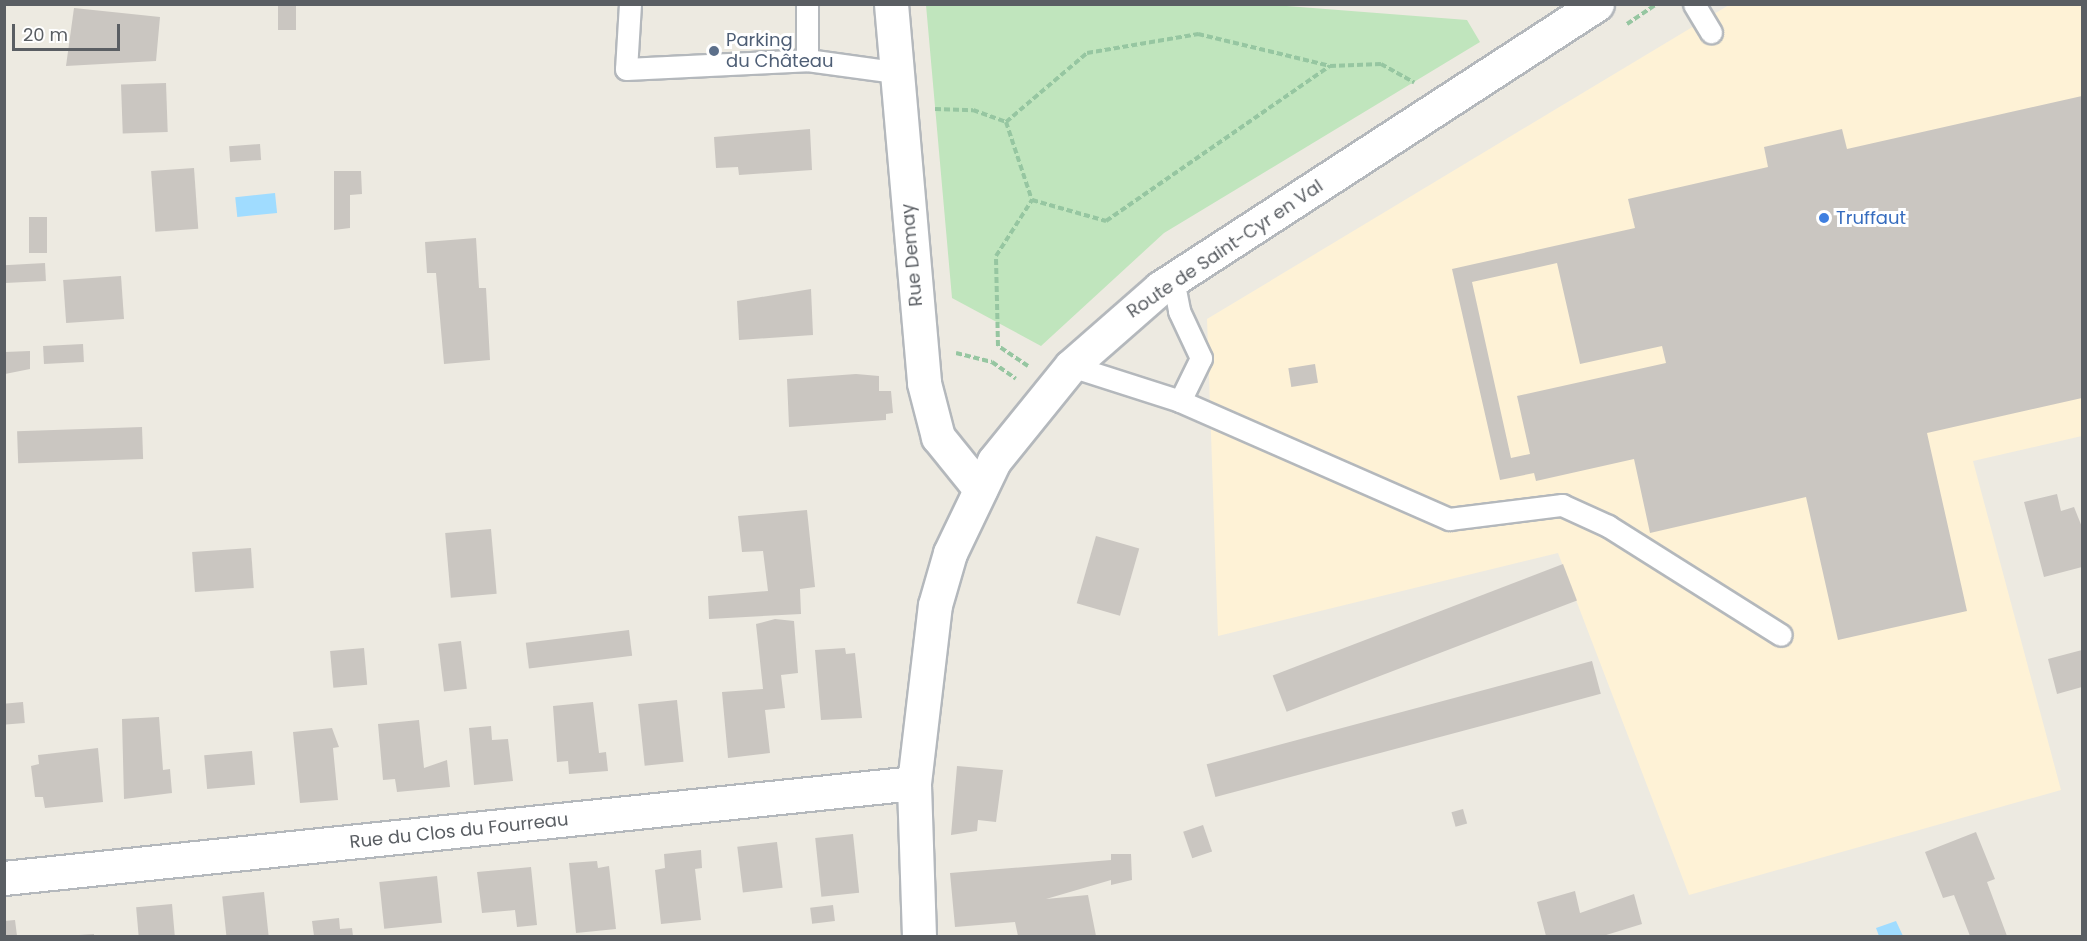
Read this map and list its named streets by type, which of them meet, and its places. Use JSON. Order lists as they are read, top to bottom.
{
  "streets": {
    "street": ["Route de Saint-Cyr en Val", "Rue Demay", "Rue du Clos du Fourreau"]
  },
  "crossings": [
    ["Route de Saint-Cyr en Val", "Rue Demay"],
    ["Route de Saint-Cyr en Val", "Rue du Clos du Fourreau"]
  ],
  "places": ["Parking du Château", "Truffaut"],
  "scale_bar": "20 m"
}
